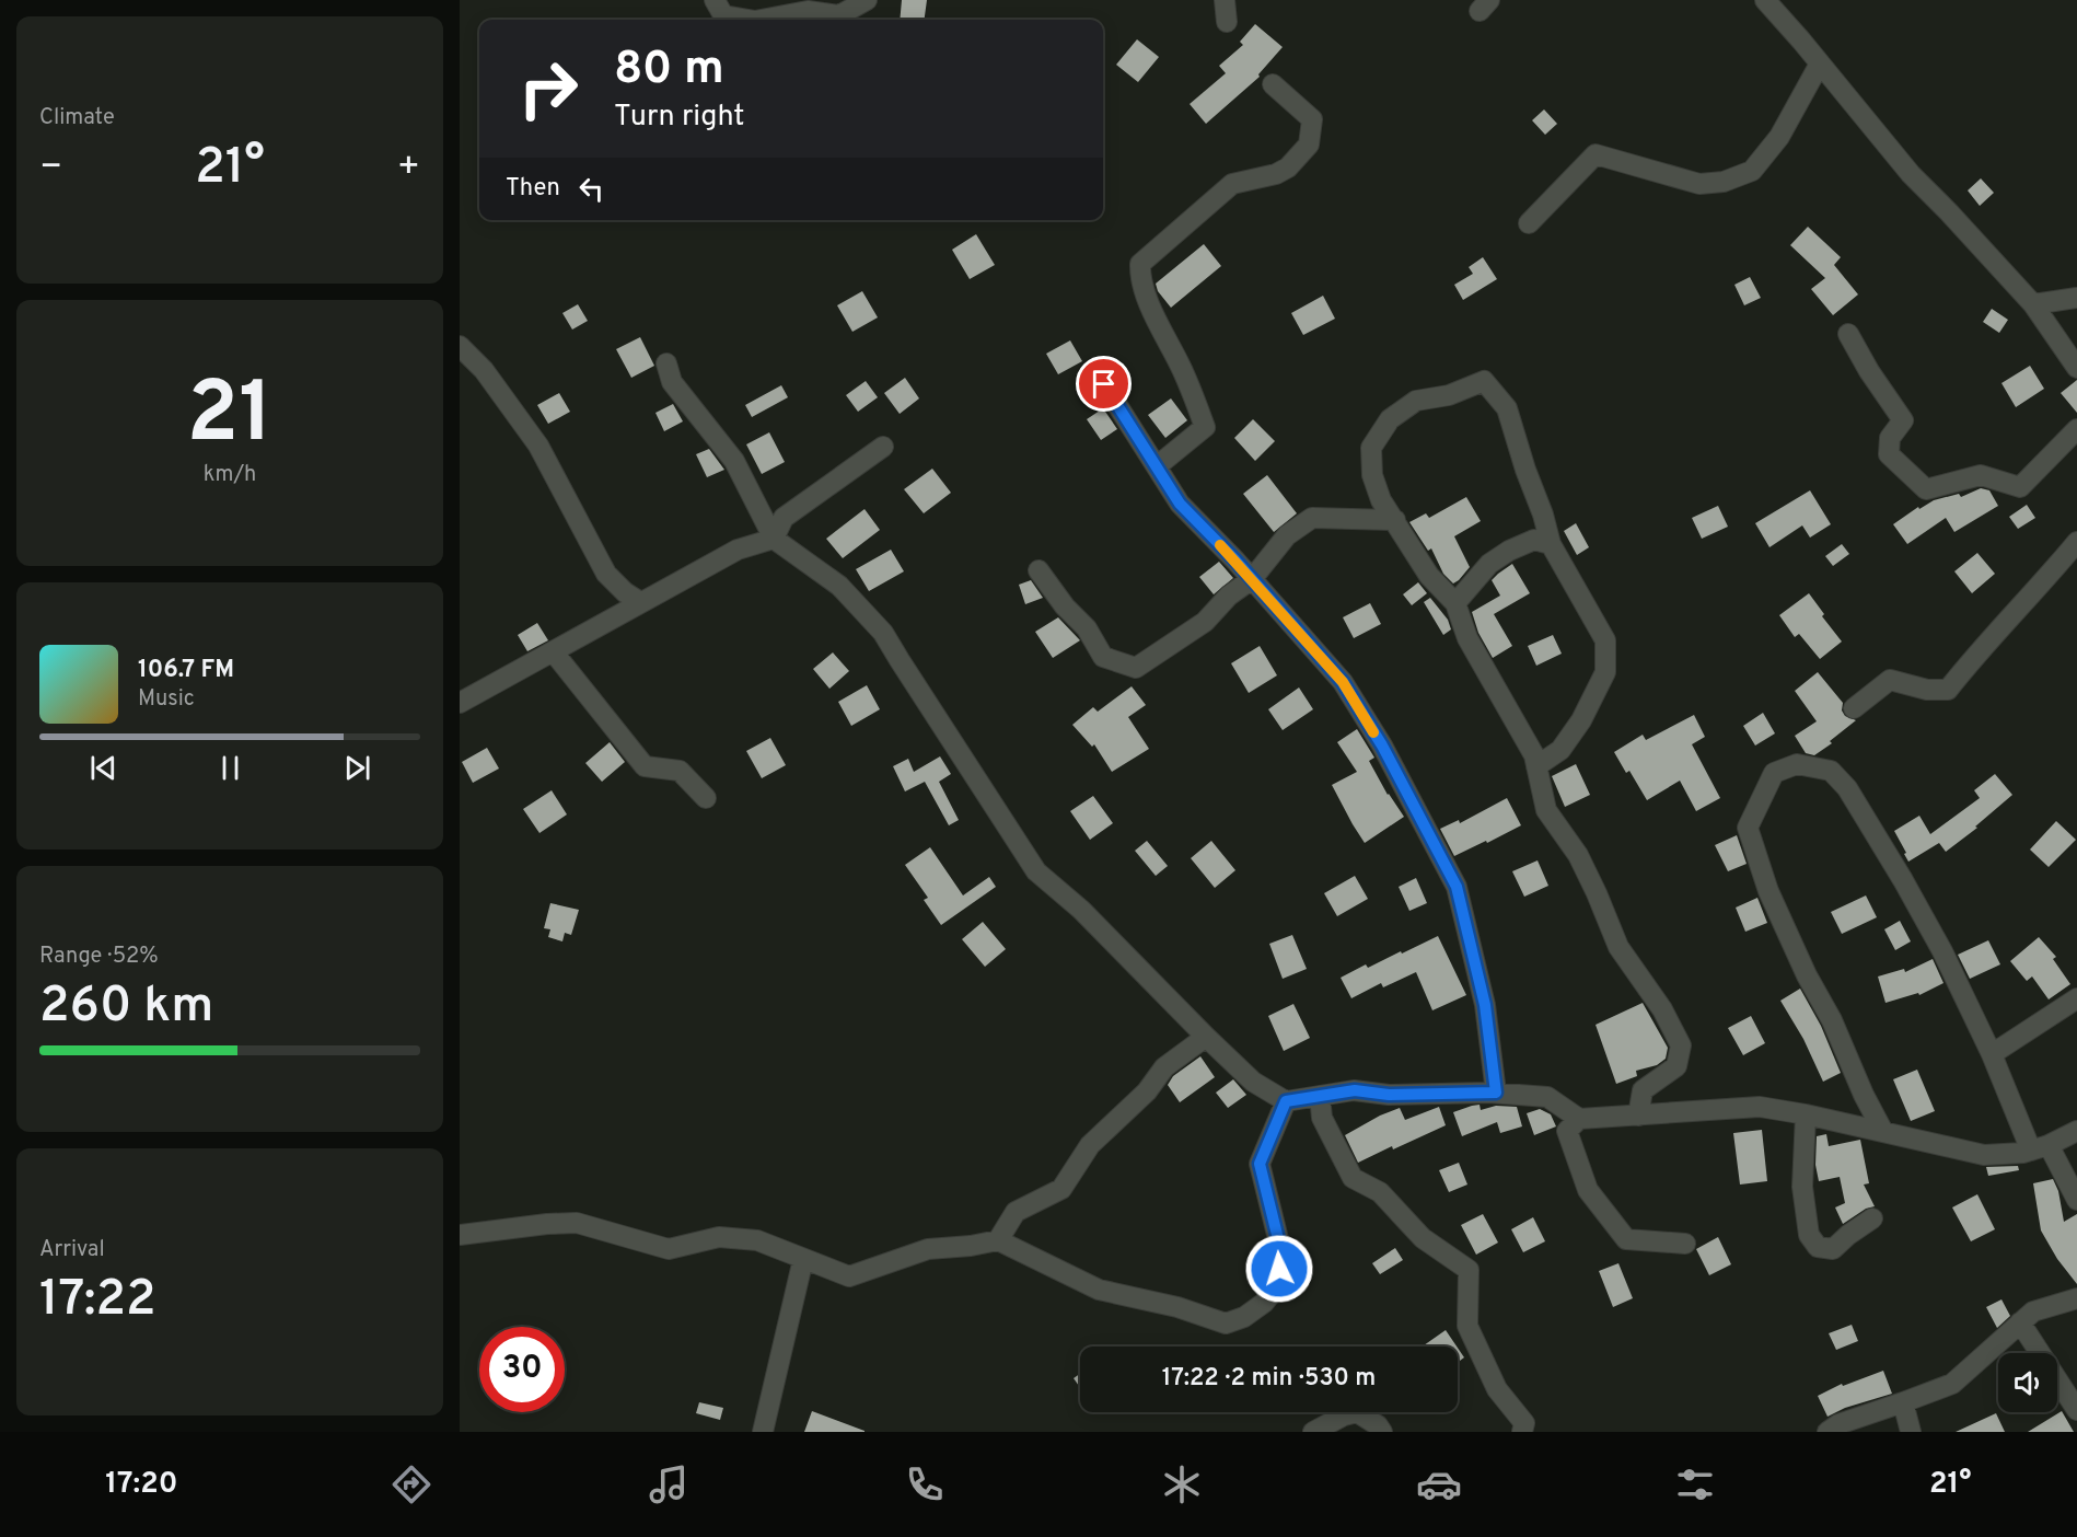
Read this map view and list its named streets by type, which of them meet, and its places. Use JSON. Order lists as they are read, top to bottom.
{
  "page": {
    "tile": [
      "Climate",
      ["21", "km/h"],
      ["Range · 52%", "260 km"],
      ["Arrival", "17:22"]
    ],
    "turn": ["80 m", "Turn right"],
    "heat": ["−", "21°", "+"],
    "then": "Then",
    "song": ["106.7 FM", "Music"],
    "limit": "30",
    "trip": "17:22 · 2 min · 530 m",
    "tabs": ["17:20", "21°"]
  }
}
